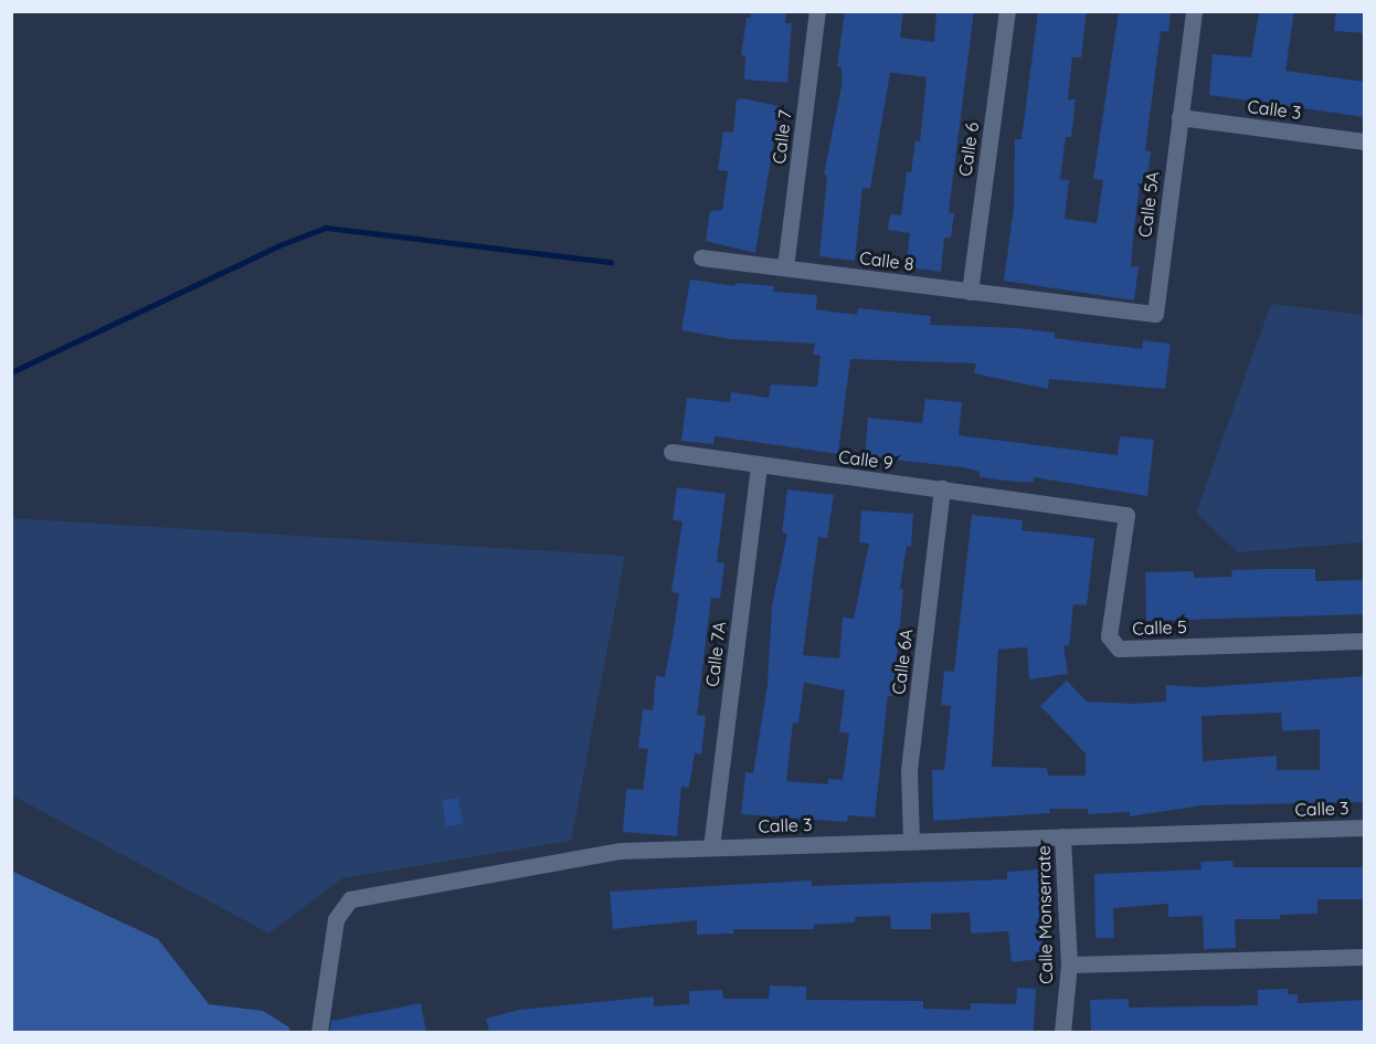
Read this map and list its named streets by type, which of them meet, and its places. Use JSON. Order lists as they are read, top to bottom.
{
  "streets": {
    "street": [
      "Calle 3",
      "Calle 7",
      "Calle 6",
      "Calle 5A",
      "Calle 8",
      "Calle 9",
      "Calle 5",
      "Calle 7A",
      "Calle 6A",
      "Calle Monserrate"
    ]
  },
  "crossings": [
    ["Calle 3", "Calle 5A"],
    ["Calle 3", "Calle 7A"],
    ["Calle 3", "Calle 6A"],
    ["Calle 3", "Calle Monserrate"],
    ["Calle 7", "Calle 8"],
    ["Calle 6", "Calle 8"],
    ["Calle 5A", "Calle 8"],
    ["Calle 9", "Calle 5"],
    ["Calle 9", "Calle 7A"],
    ["Calle 9", "Calle 6A"]
  ]
}
